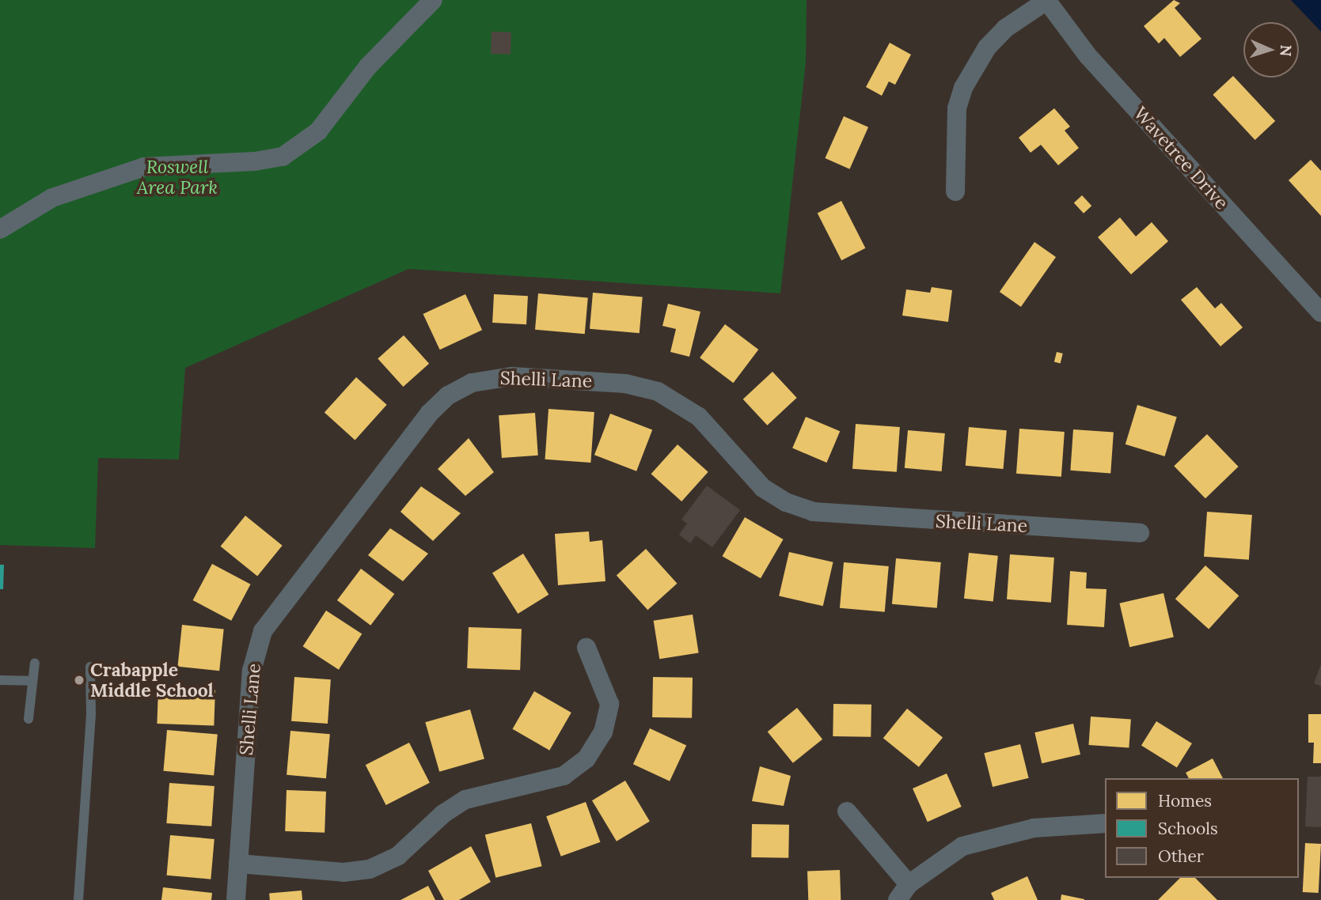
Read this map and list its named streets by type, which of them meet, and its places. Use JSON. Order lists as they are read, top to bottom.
{
  "streets": {
    "street": ["Wavetree Drive", "Shelli Lane"]
  },
  "parks": ["Roswell Area Park"],
  "places": ["Crabapple Middle School"],
  "legend": ["Homes", "Schools", "Other"],
  "north": "right"
}
